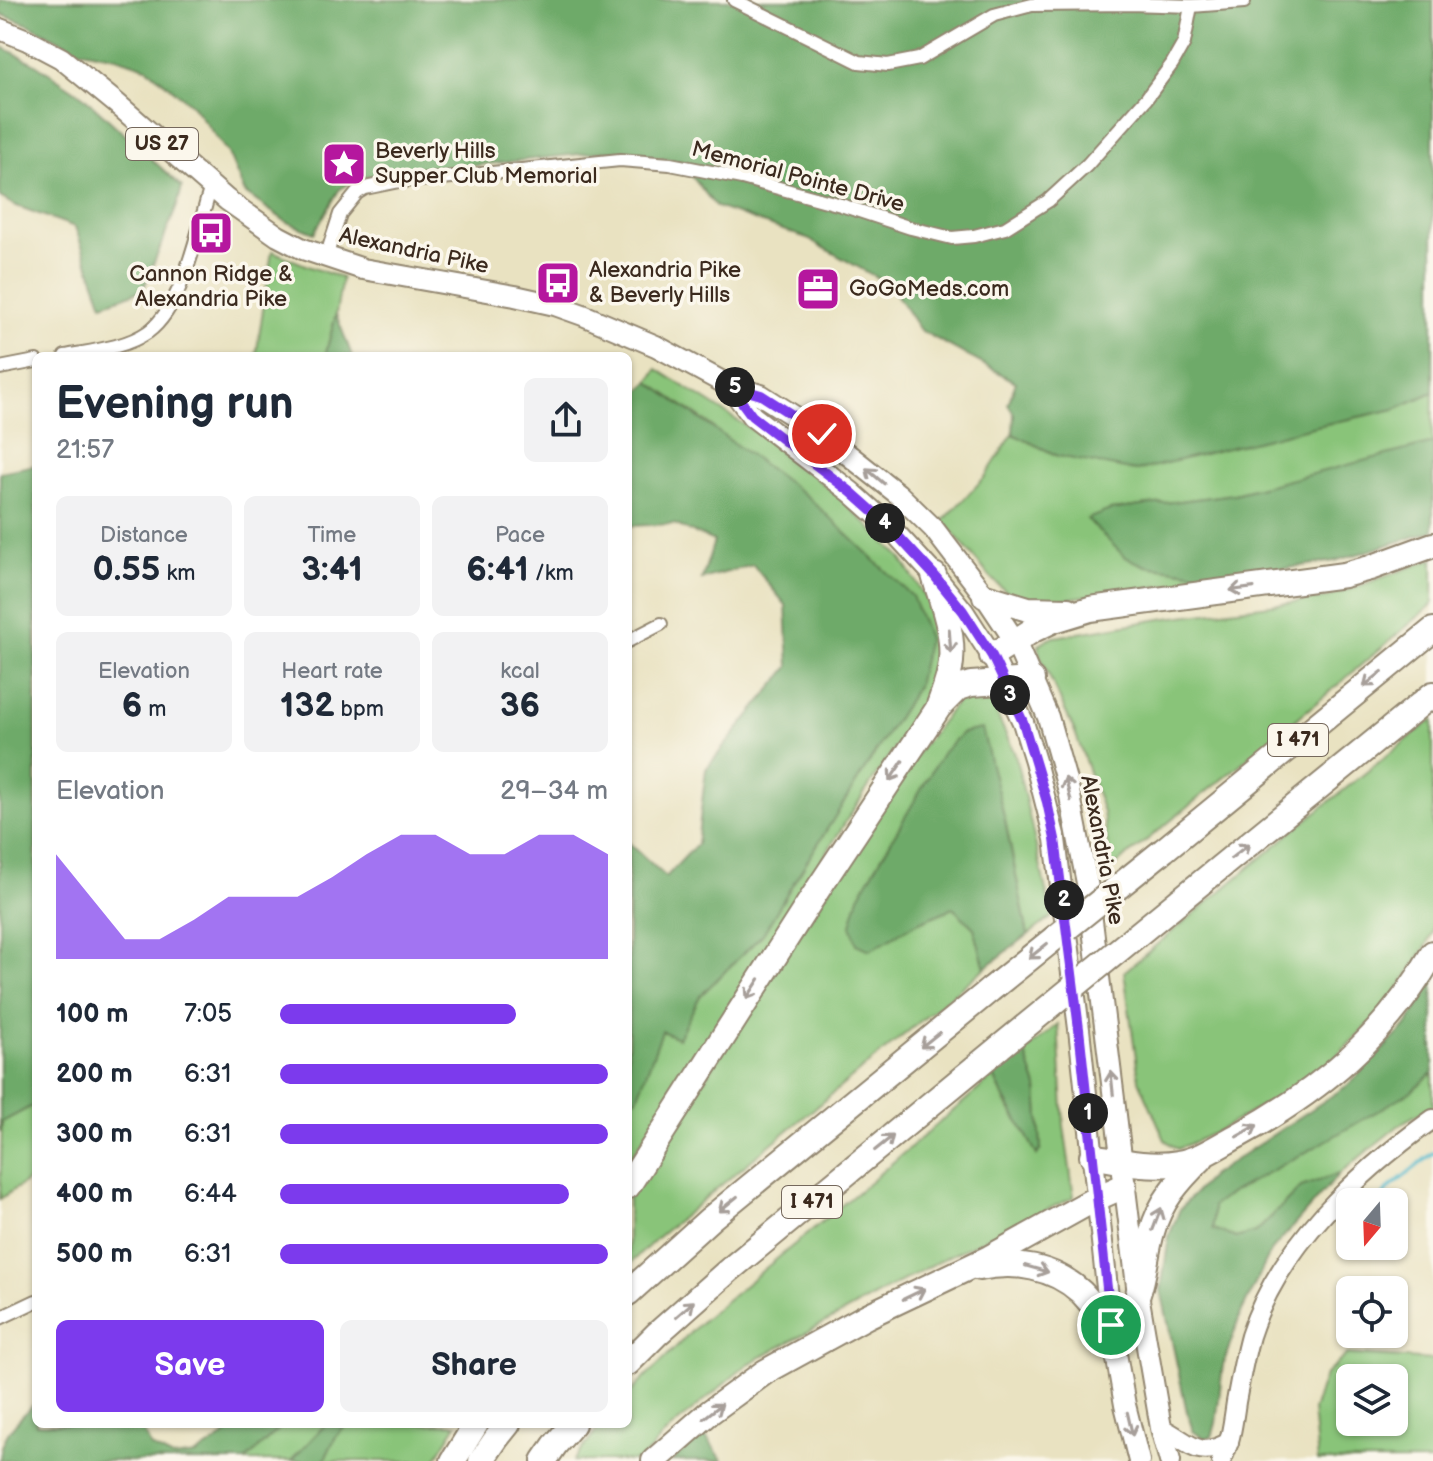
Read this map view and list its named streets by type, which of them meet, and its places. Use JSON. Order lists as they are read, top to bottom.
{
  "streets": {
    "highway": ["I 471"],
    "main road": ["US 27", "Alexandria Pike"],
    "street": ["Memorial Pointe Drive"]
  },
  "crossings": [
    ["Memorial Pointe Drive", "Alexandria Pike"]
  ],
  "places": {
    "place": ["Beverly Hills Supper Club Memorial"],
    "bus stop": ["Cannon Ridge & Alexandria Pike", "Alexandria Pike & Beverly Hills"],
    "office": ["GoGoMeds.com"]
  },
  "north": "bottom",
  "page": {
    "heading": ["Evening run", "21:57"],
    "pins": [
      "5",
      "4",
      "3",
      "2",
      "1"
    ],
    "stats": [
      ["Distance", "0.55 km"],
      ["Time", "3:41"],
      ["Pace", "6:41 /km"],
      ["Elevation", "6 m"],
      ["Heart rate", "132 bpm"],
      ["kcal", "36"]
    ],
    "chart": ["Elevation", "29–34 m"],
    "list": [
      {
        "name": "100 m",
        "note": "7:05"
      },
      {
        "name": "200 m",
        "note": "6:31"
      },
      {
        "name": "300 m",
        "note": "6:31"
      },
      {
        "name": "400 m",
        "note": "6:44"
      },
      {
        "name": "500 m",
        "note": "6:31"
      }
    ],
    "buttons": ["Save", "Share"]
  }
}
